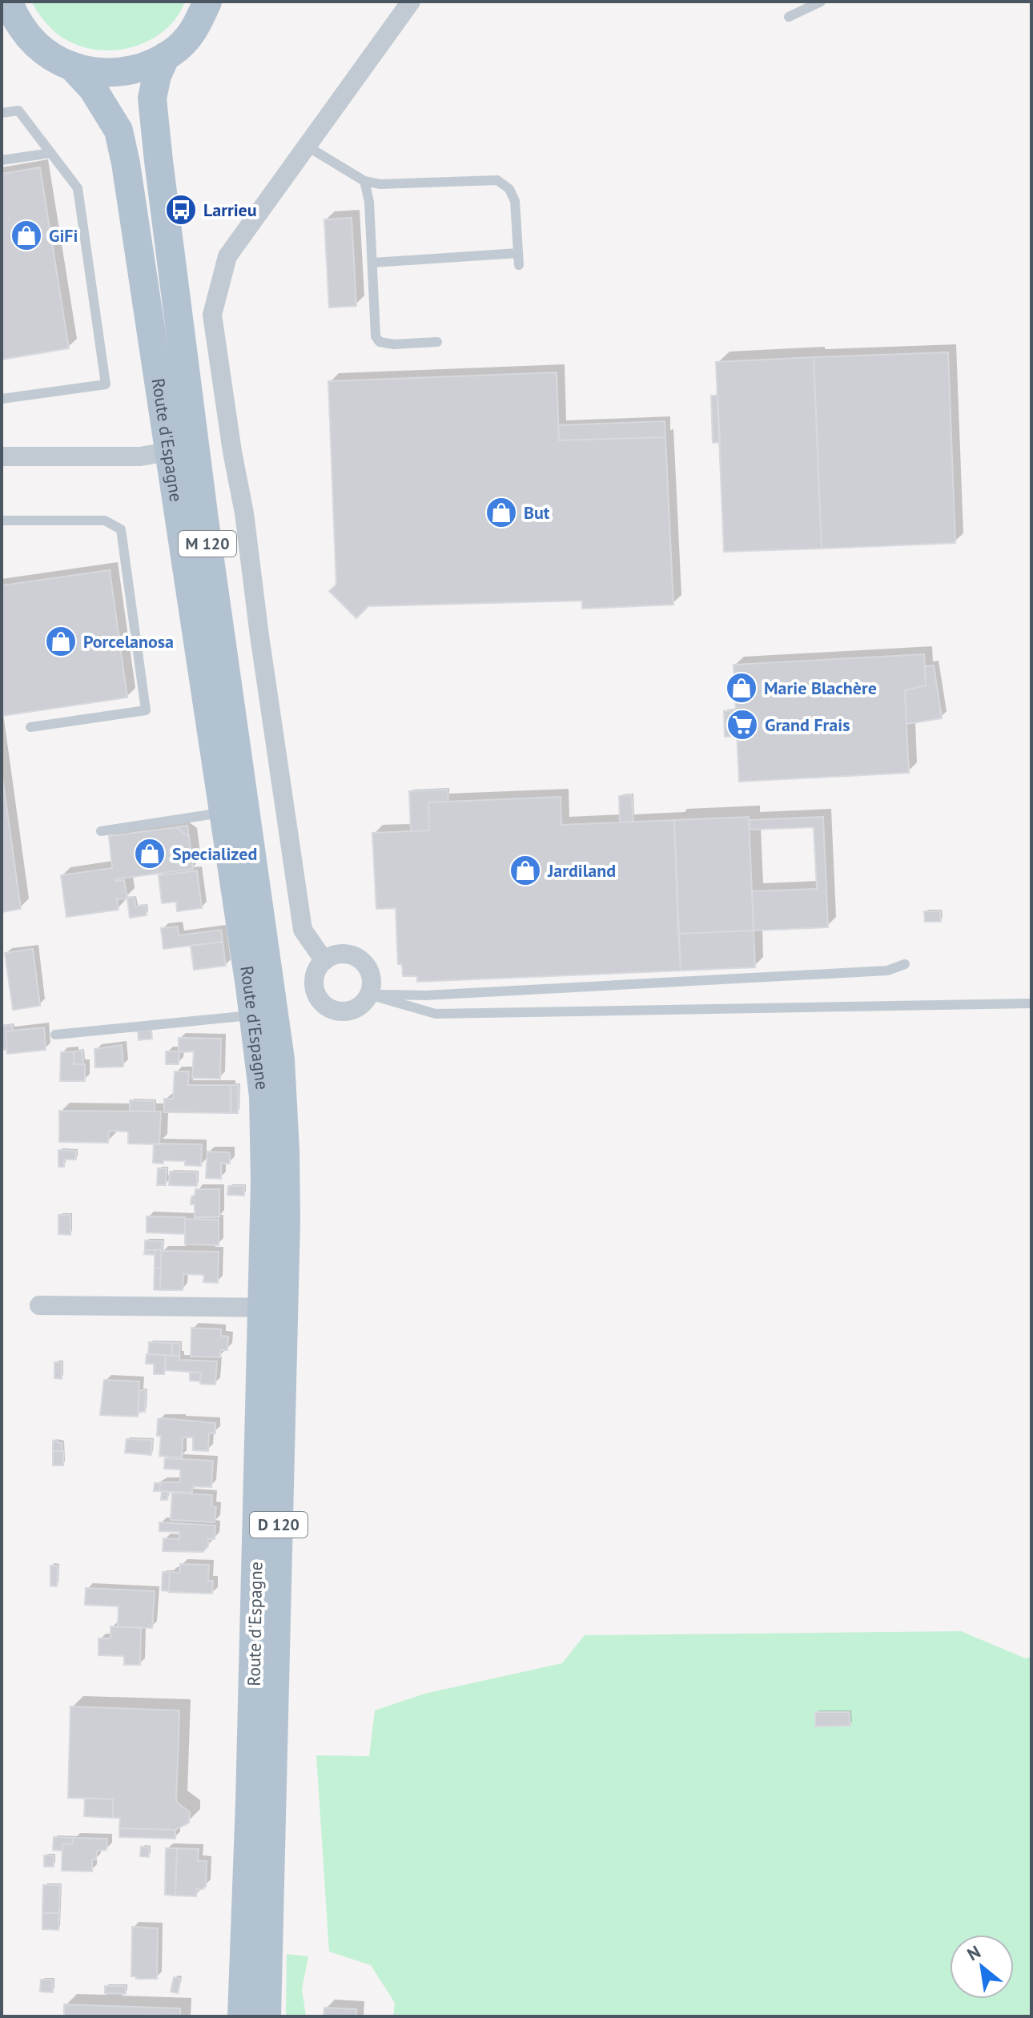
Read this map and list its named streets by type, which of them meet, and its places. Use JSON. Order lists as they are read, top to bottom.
{
  "streets": {
    "main road": ["Route d'Espagne", "M 120", "D 120"]
  },
  "places": {
    "bus stop": ["Larrieu"],
    "shop": [
      "GiFi",
      "But",
      "Porcelanosa",
      "Marie Blachère",
      "Specialized",
      "Jardiland"
    ],
    "supermarket": ["Grand Frais"]
  },
  "north": "top left"
}
